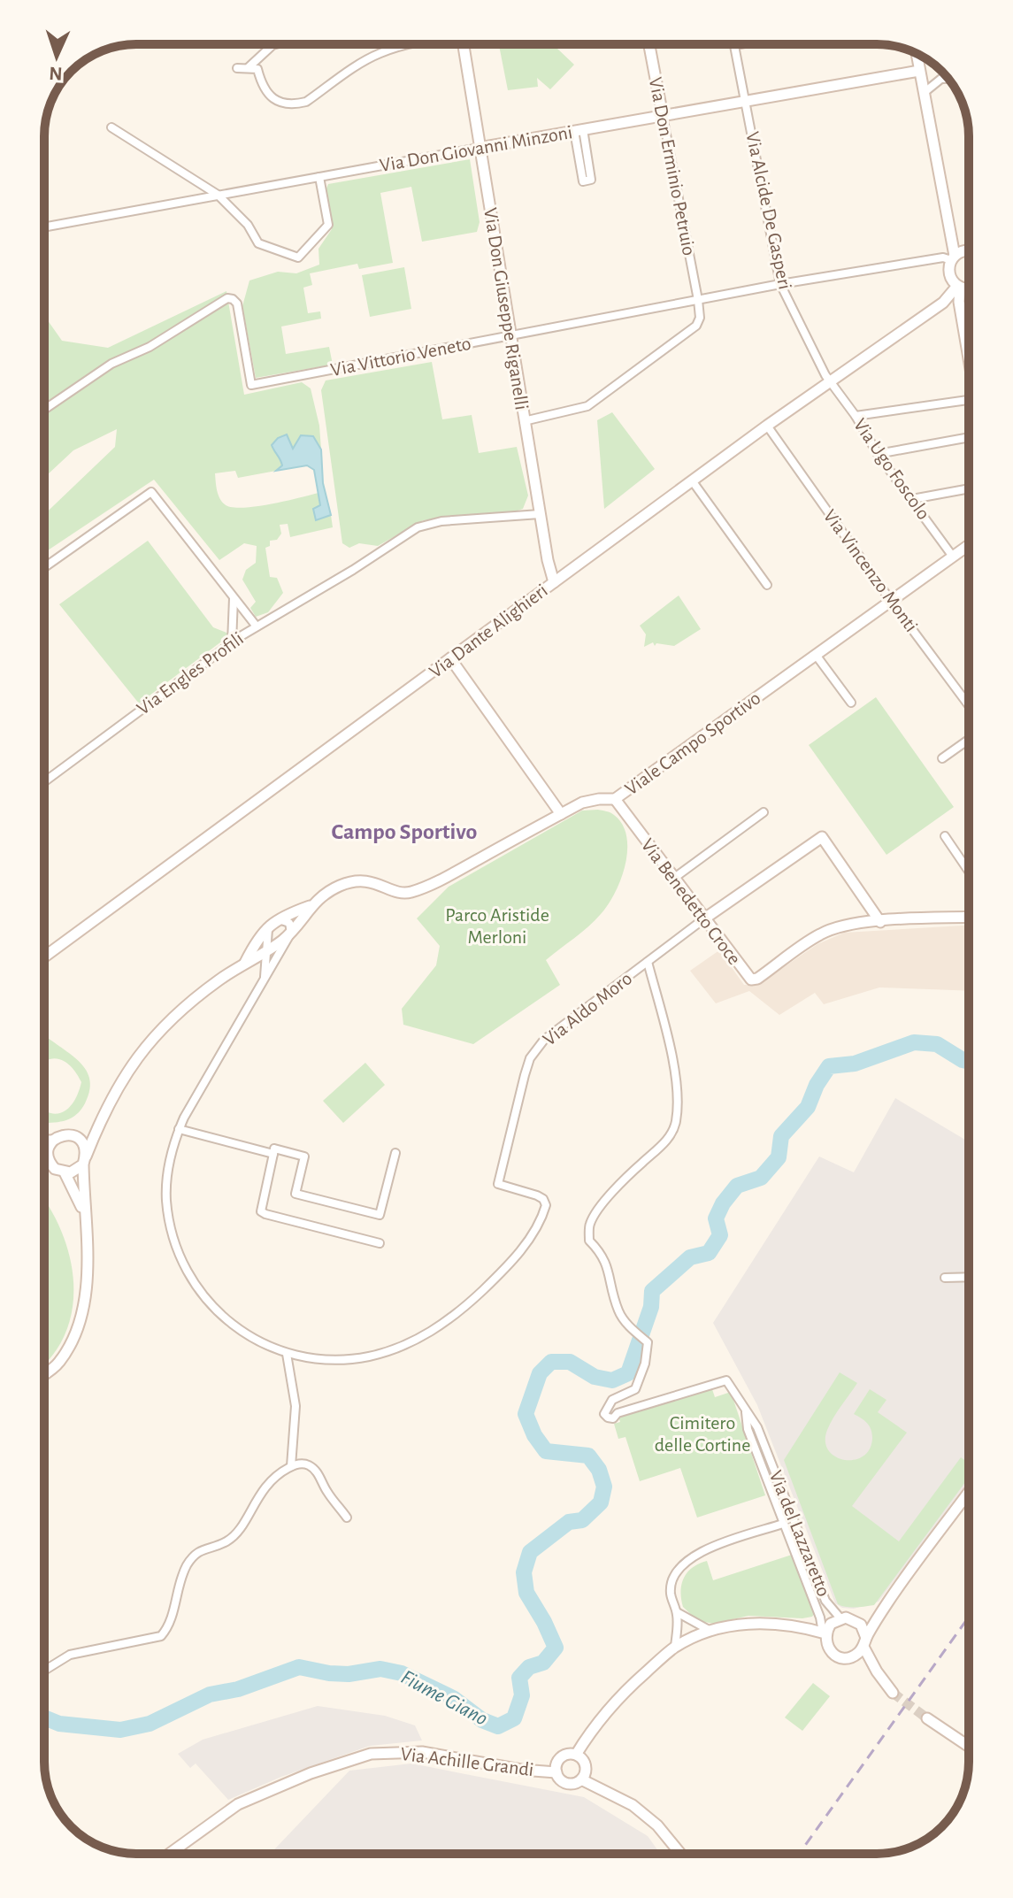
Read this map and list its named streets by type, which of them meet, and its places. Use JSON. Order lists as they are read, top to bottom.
{
  "streets": {
    "street": [
      "Via Don Giovanni Minzoni",
      "Via Don Erminio Petruio",
      "Via Alcide De Gasperi",
      "Via Don Giuseppe Riganelli",
      "Via Vittorio Veneto",
      "Via Ugo Foscolo",
      "Via Vincenzo Monti",
      "Via Dante Alighieri",
      "Via Engles Profili",
      "Viale Campo Sportivo",
      "Via Benedetto Croce",
      "Via Aldo Moro",
      "Via del Lazzaretto",
      "Via Achille Grandi"
    ]
  },
  "crossings": [
    ["Via Don Giovanni Minzoni", "Via Don Erminio Petruio"],
    ["Via Don Giovanni Minzoni", "Via Alcide De Gasperi"],
    ["Via Don Giovanni Minzoni", "Via Don Giuseppe Riganelli"],
    ["Via Don Erminio Petruio", "Via Vittorio Veneto"],
    ["Via Alcide De Gasperi", "Via Vittorio Veneto"],
    ["Via Alcide De Gasperi", "Via Ugo Foscolo"],
    ["Via Alcide De Gasperi", "Via Dante Alighieri"],
    ["Via Don Giuseppe Riganelli", "Via Vittorio Veneto"],
    ["Via Don Giuseppe Riganelli", "Via Dante Alighieri"],
    ["Via Don Giuseppe Riganelli", "Via Engles Profili"],
    ["Via Ugo Foscolo", "Via Dante Alighieri"],
    ["Via Ugo Foscolo", "Viale Campo Sportivo"],
    ["Via Vincenzo Monti", "Via Dante Alighieri"],
    ["Via Vincenzo Monti", "Viale Campo Sportivo"],
    ["Viale Campo Sportivo", "Via Benedetto Croce"],
    ["Viale Campo Sportivo", "Via Aldo Moro"],
    ["Via Benedetto Croce", "Via Aldo Moro"],
    ["Via Aldo Moro", "Via del Lazzaretto"],
    ["Via del Lazzaretto", "Via Achille Grandi"]
  ],
  "districts": ["Campo Sportivo"],
  "water": ["Fiume Giano"],
  "parks": ["Parco Aristide Merloni", "Cimitero delle Cortine"],
  "north": "bottom"
}
